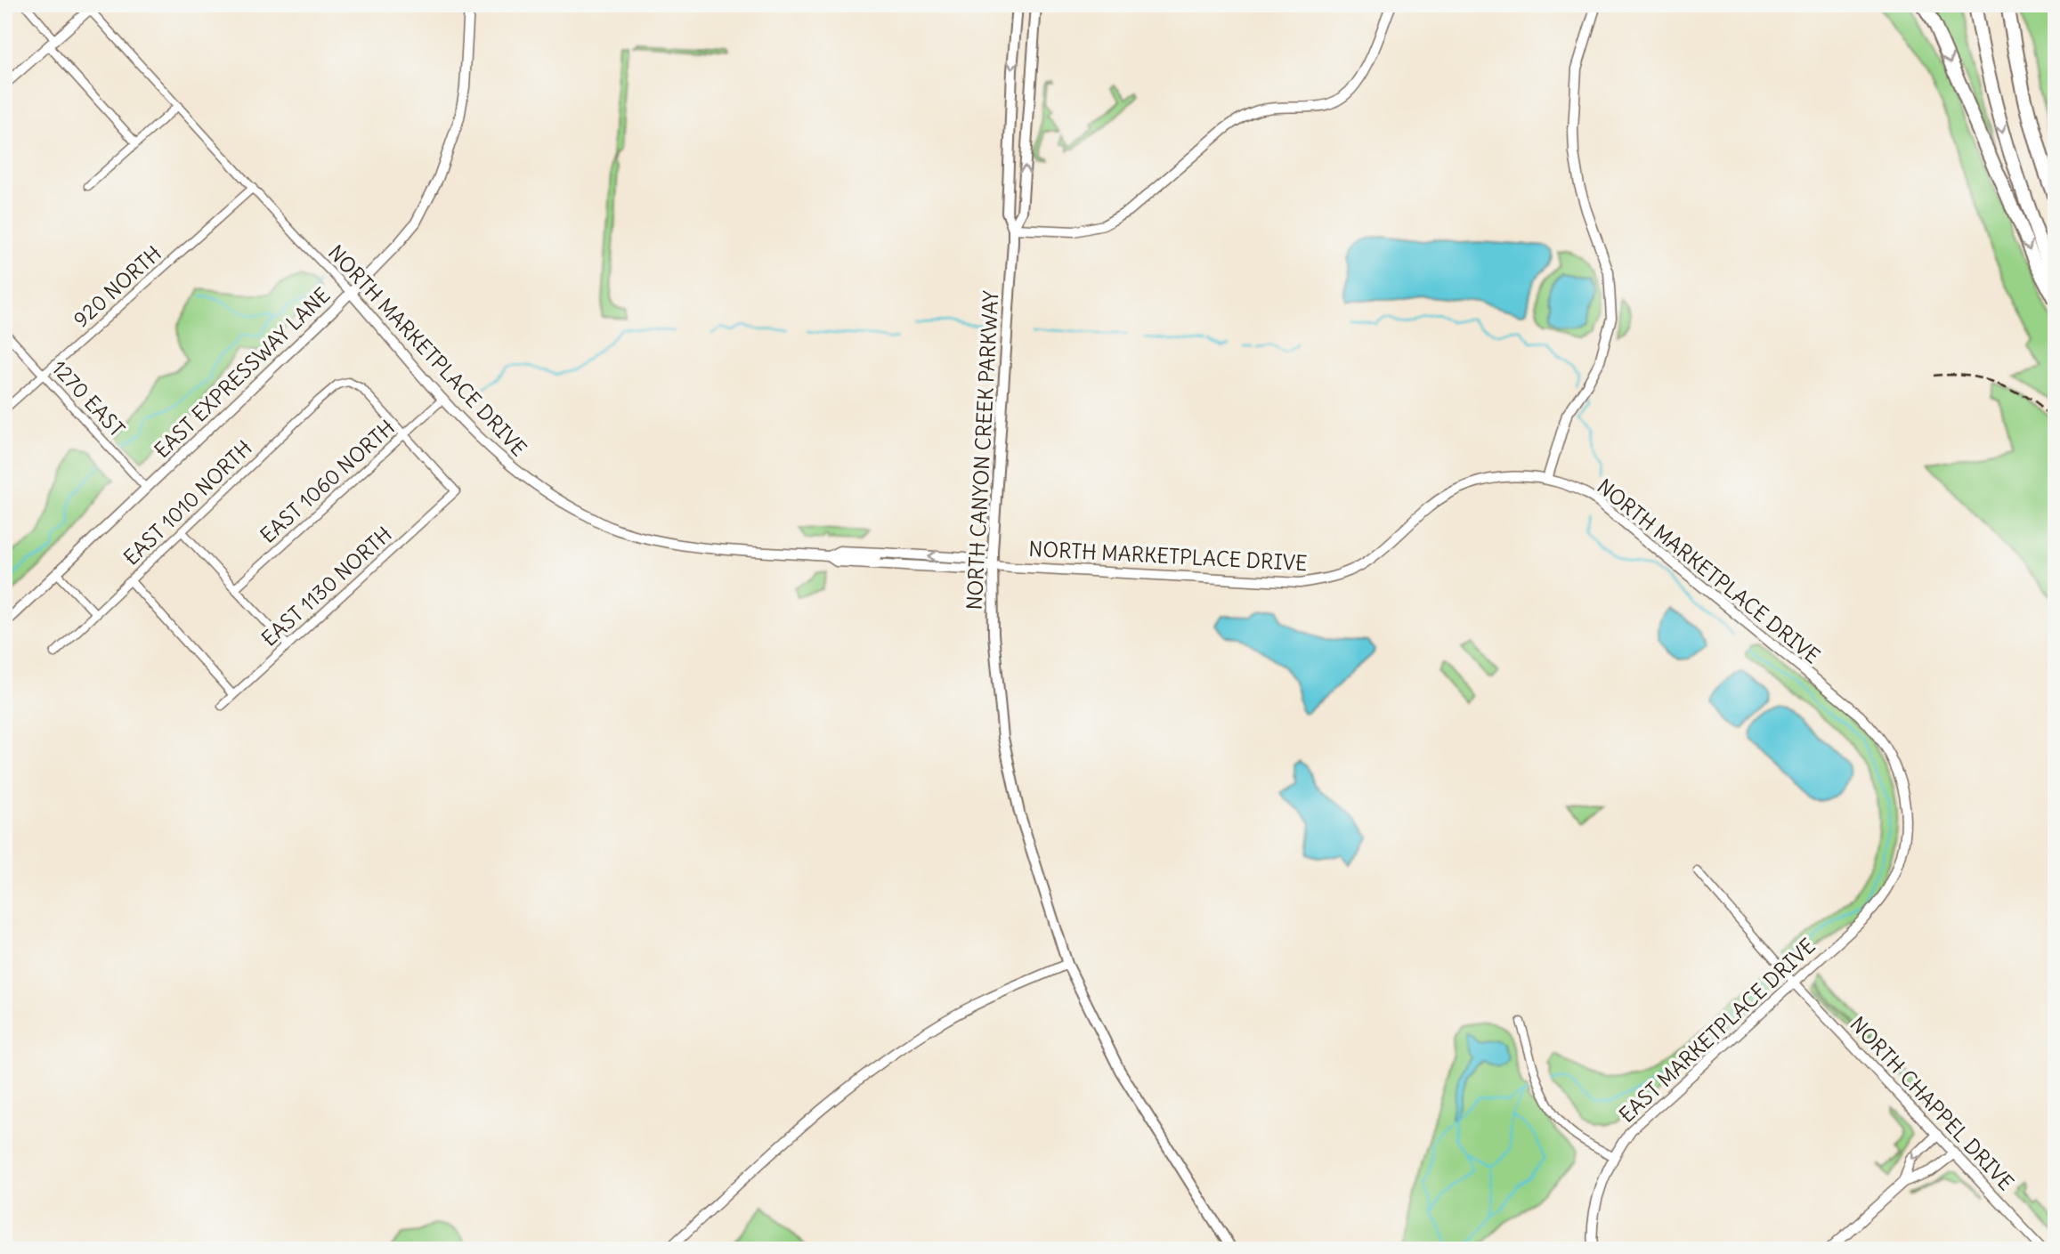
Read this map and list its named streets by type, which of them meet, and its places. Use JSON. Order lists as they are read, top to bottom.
{
  "streets": {
    "main road": ["NORTH CANYON CREEK PARKWAY"],
    "street": [
      "920 NORTH",
      "NORTH MARKETPLACE DRIVE",
      "EAST EXPRESSWAY LANE",
      "1270 EAST",
      "EAST 1060 NORTH",
      "EAST 1010 NORTH",
      "EAST 1130 NORTH",
      "EAST MARKETPLACE DRIVE",
      "NORTH CHAPPEL DRIVE"
    ]
  },
  "crossings": [
    ["920 NORTH", "NORTH MARKETPLACE DRIVE"],
    ["920 NORTH", "1270 EAST"],
    ["NORTH MARKETPLACE DRIVE", "EAST EXPRESSWAY LANE"],
    ["NORTH MARKETPLACE DRIVE", "NORTH CANYON CREEK PARKWAY"],
    ["NORTH MARKETPLACE DRIVE", "EAST 1060 NORTH"],
    ["NORTH MARKETPLACE DRIVE", "EAST MARKETPLACE DRIVE"],
    ["EAST EXPRESSWAY LANE", "1270 EAST"],
    ["EAST 1060 NORTH", "EAST 1010 NORTH"],
    ["EAST 1060 NORTH", "EAST 1130 NORTH"],
    ["EAST 1010 NORTH", "EAST 1130 NORTH"],
    ["EAST MARKETPLACE DRIVE", "NORTH CHAPPEL DRIVE"]
  ]
}
